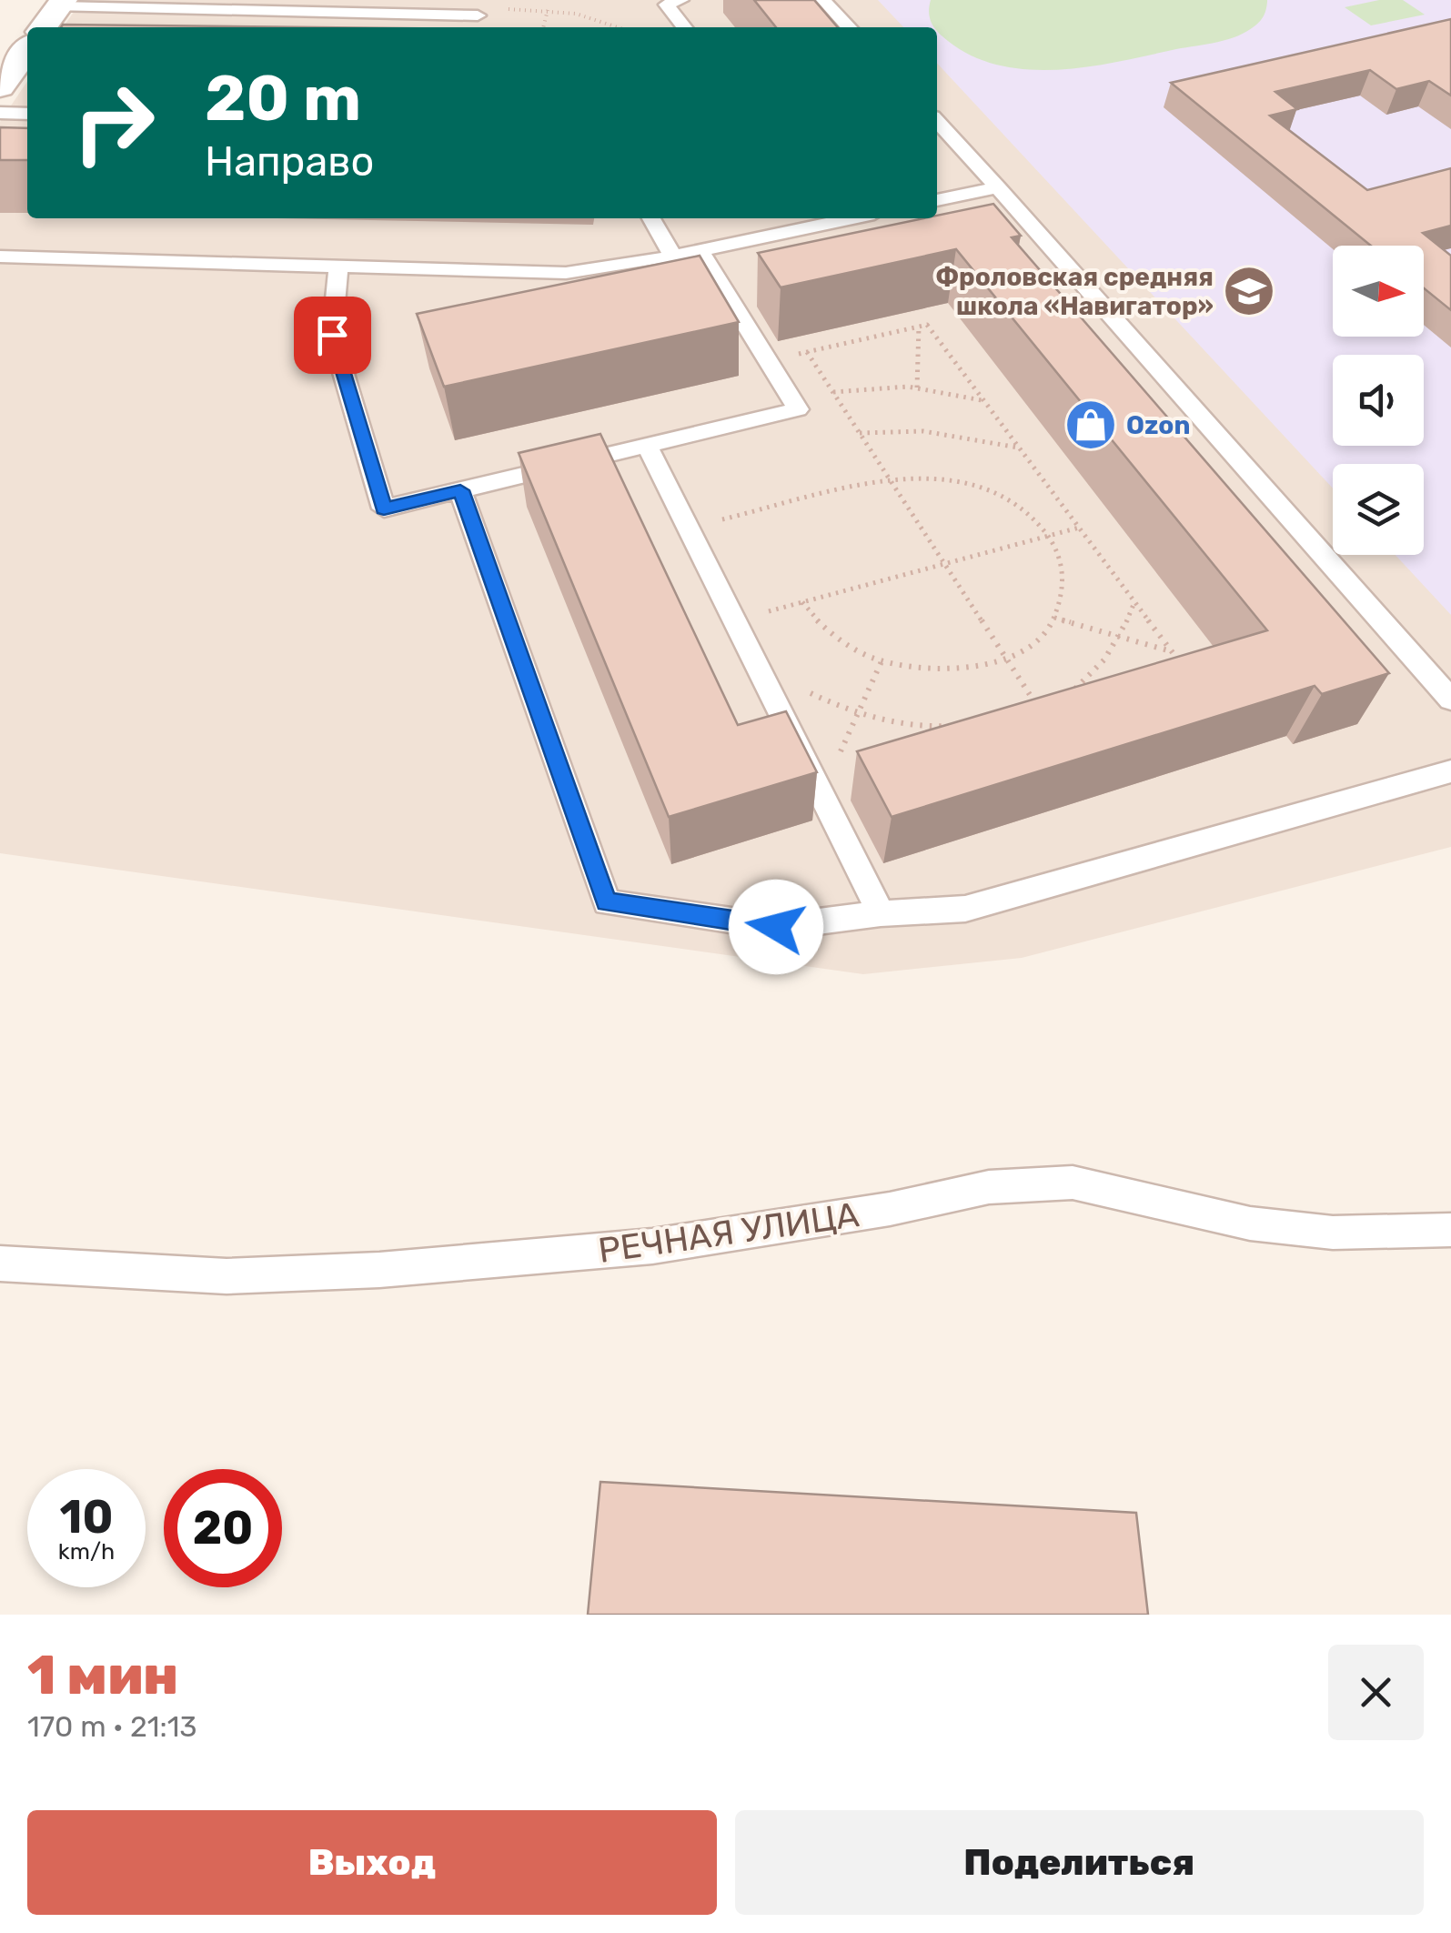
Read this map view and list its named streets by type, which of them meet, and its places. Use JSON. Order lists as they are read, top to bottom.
{
  "streets": {
    "lane": ["РЕЧНАЯ УЛИЦА"]
  },
  "places": {
    "school or university": ["Фроловская средняя школа «Навигатор»"],
    "shop": ["Ozon"]
  },
  "north": "right",
  "page": {
    "turn": ["20 m", "Направо"],
    "speed": "10 km/h",
    "limit": "20",
    "heading": ["1 мин", "170 m · 21:13"],
    "buttons": ["Выход", "Поделиться"]
  }
}
